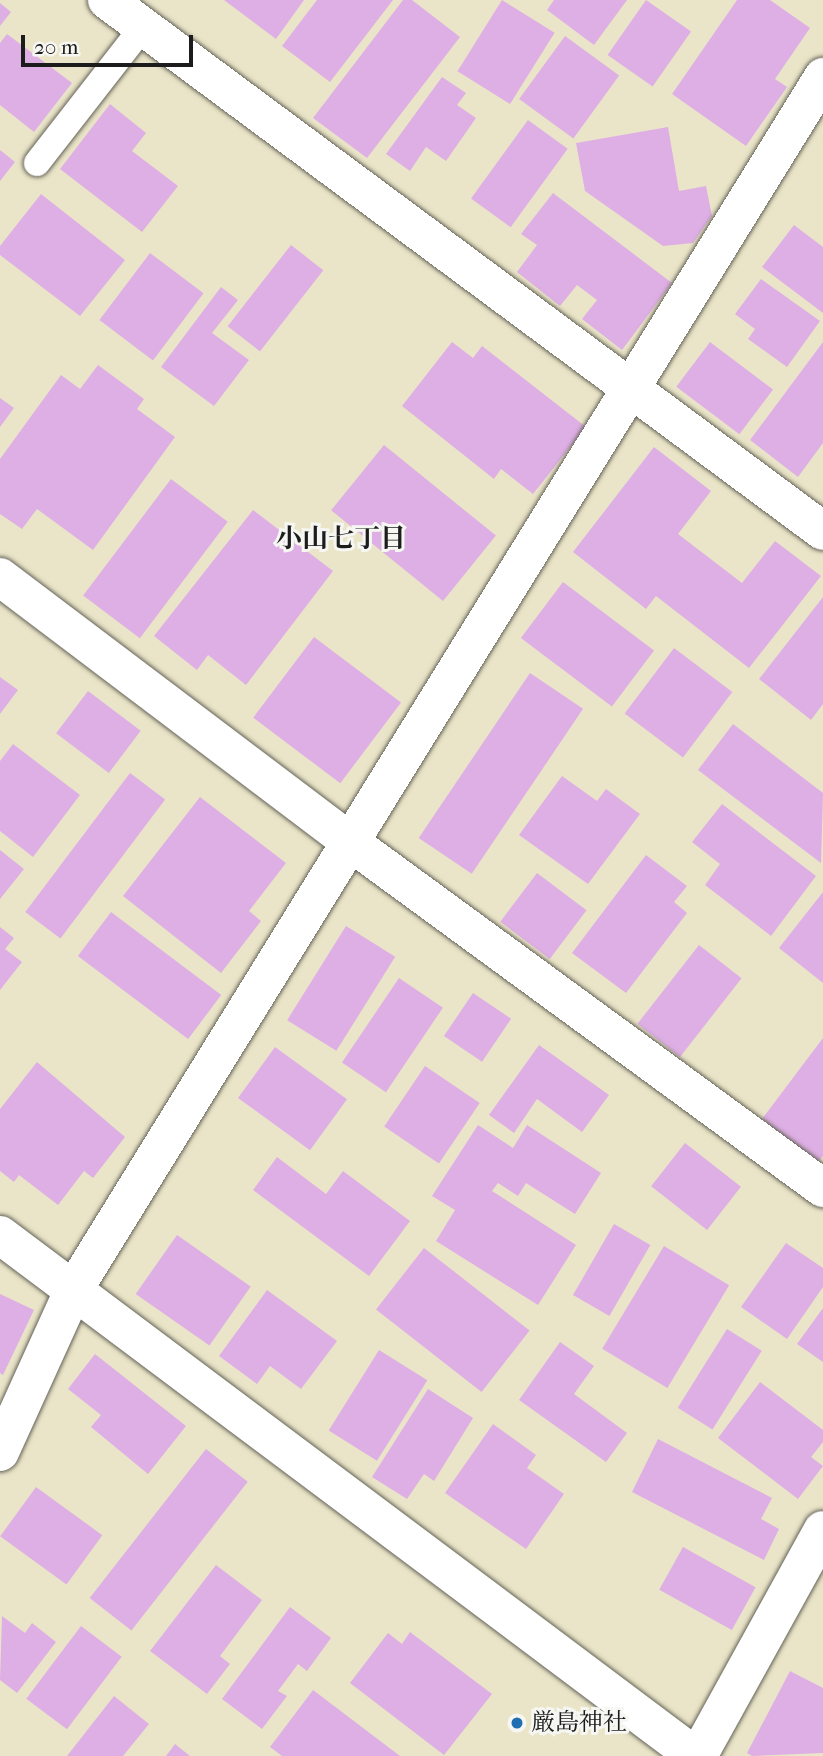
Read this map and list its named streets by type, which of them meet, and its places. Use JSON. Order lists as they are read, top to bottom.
{
  "districts": ["小山七丁目"],
  "places": ["厳島神社"],
  "scale_bar": "20 m"
}
